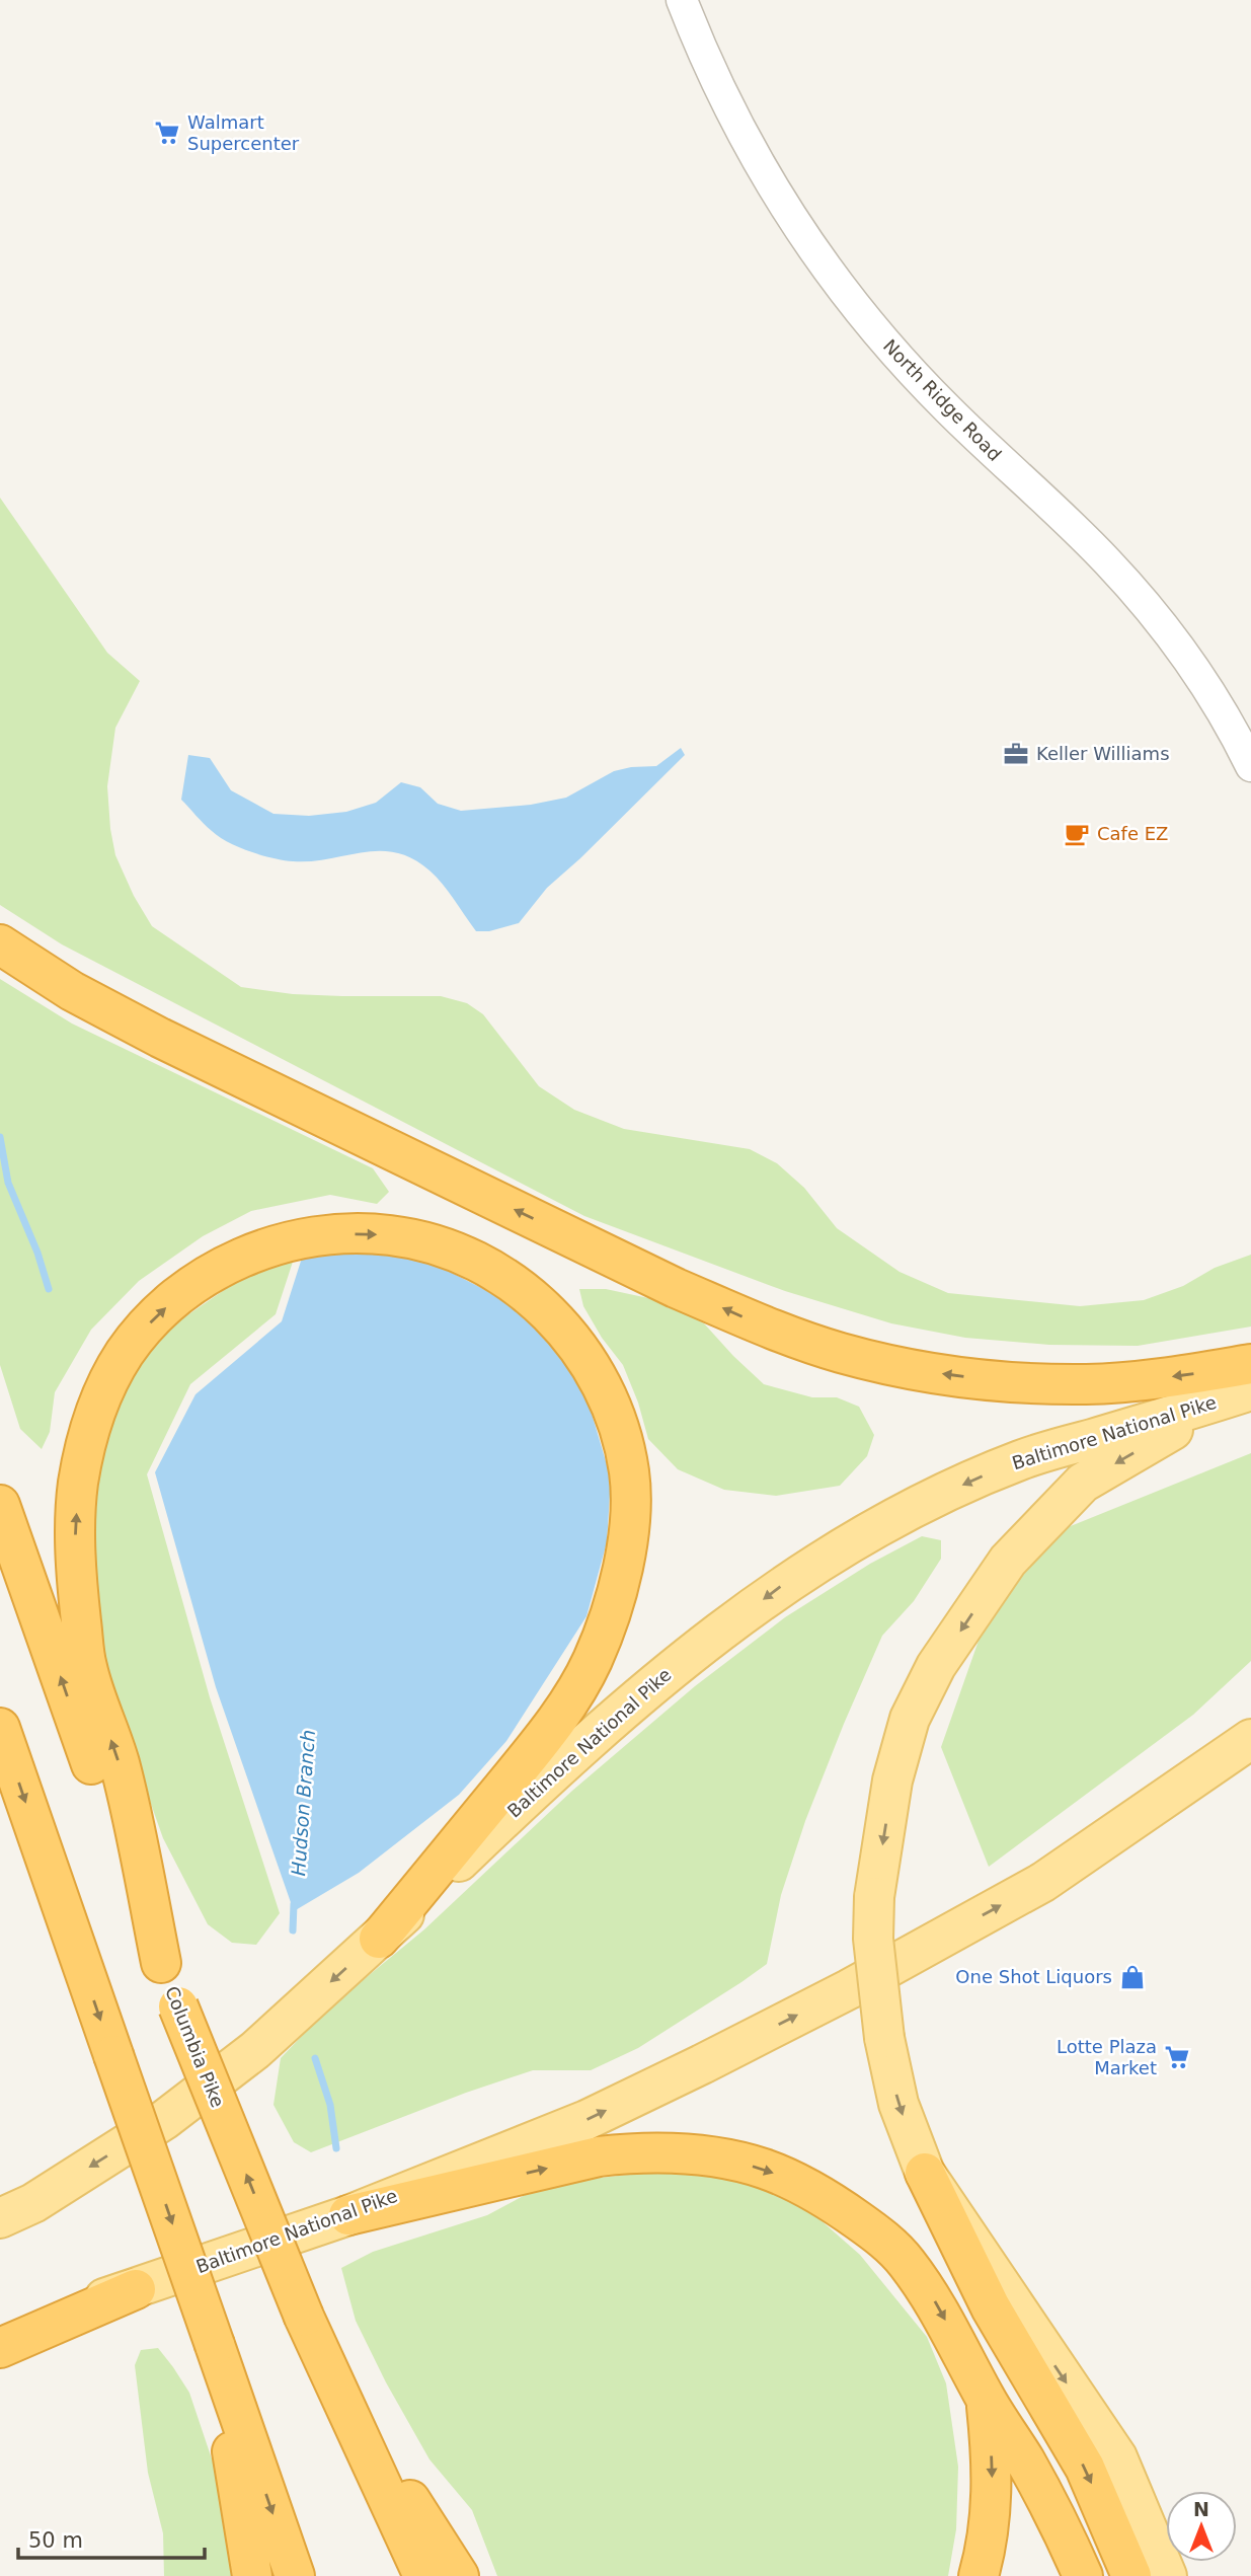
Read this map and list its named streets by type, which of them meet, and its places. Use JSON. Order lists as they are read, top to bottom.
{
  "streets": {
    "highway": ["Columbia Pike"],
    "main road": ["Baltimore National Pike"],
    "street": ["North Ridge Road"]
  },
  "water": ["Hudson Branch"],
  "places": {
    "supermarket": ["Walmart Supercenter", "Lotte Plaza Market"],
    "office": ["Keller Williams"],
    "cafe": ["Cafe EZ"],
    "shop": ["One Shot Liquors"]
  },
  "scale_bar": "50 m",
  "north": "top"
}
